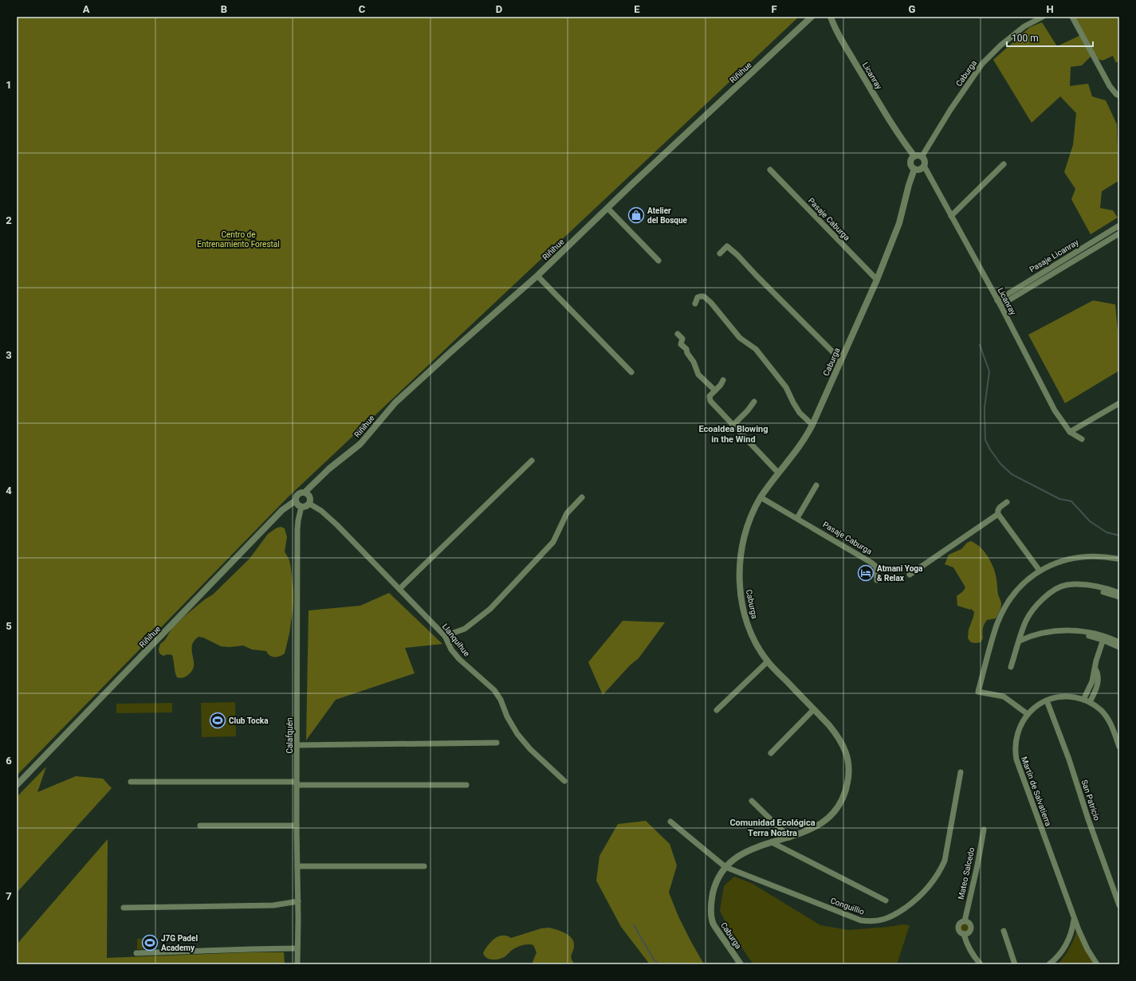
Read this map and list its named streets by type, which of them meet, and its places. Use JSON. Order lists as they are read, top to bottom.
{
  "streets": {
    "street": [
      "Riñihue",
      "Caburga",
      "Licanray",
      "Pasaje Caburga",
      "Pasaje Licanray",
      "Llanquihue",
      "Calafquén",
      "Martín de Salvatierra",
      "San Patricio",
      "Mateo Salcedo",
      "Conguillio"
    ]
  },
  "crossings": [
    ["Riñihue", "Llanquihue"],
    ["Riñihue", "Calafquén"],
    ["Caburga", "Licanray"],
    ["Caburga", "Pasaje Caburga"],
    ["Caburga", "Conguillio"],
    ["Licanray", "Pasaje Licanray"],
    ["Llanquihue", "Calafquén"],
    ["Martín de Salvatierra", "San Patricio"]
  ],
  "districts": ["Ecoaldea Blowing in the Wind", "Comunidad Ecológica Terra Nostra"],
  "parks": ["Centro de Entrenamiento Forestal"],
  "places": {
    "shop": ["Atelier del Bosque"],
    "hotel": ["Atmani Yoga & Relax"],
    "sports": ["Club Tocka", "J7G Padel Academy"]
  },
  "scale_bar": "100 m",
  "grid": {
    "columns": [
      "A",
      "B",
      "C",
      "D",
      "E",
      "F",
      "G",
      "H"
    ],
    "rows": [
      "1",
      "2",
      "3",
      "4",
      "5",
      "6",
      "7"
    ]
  }
}
